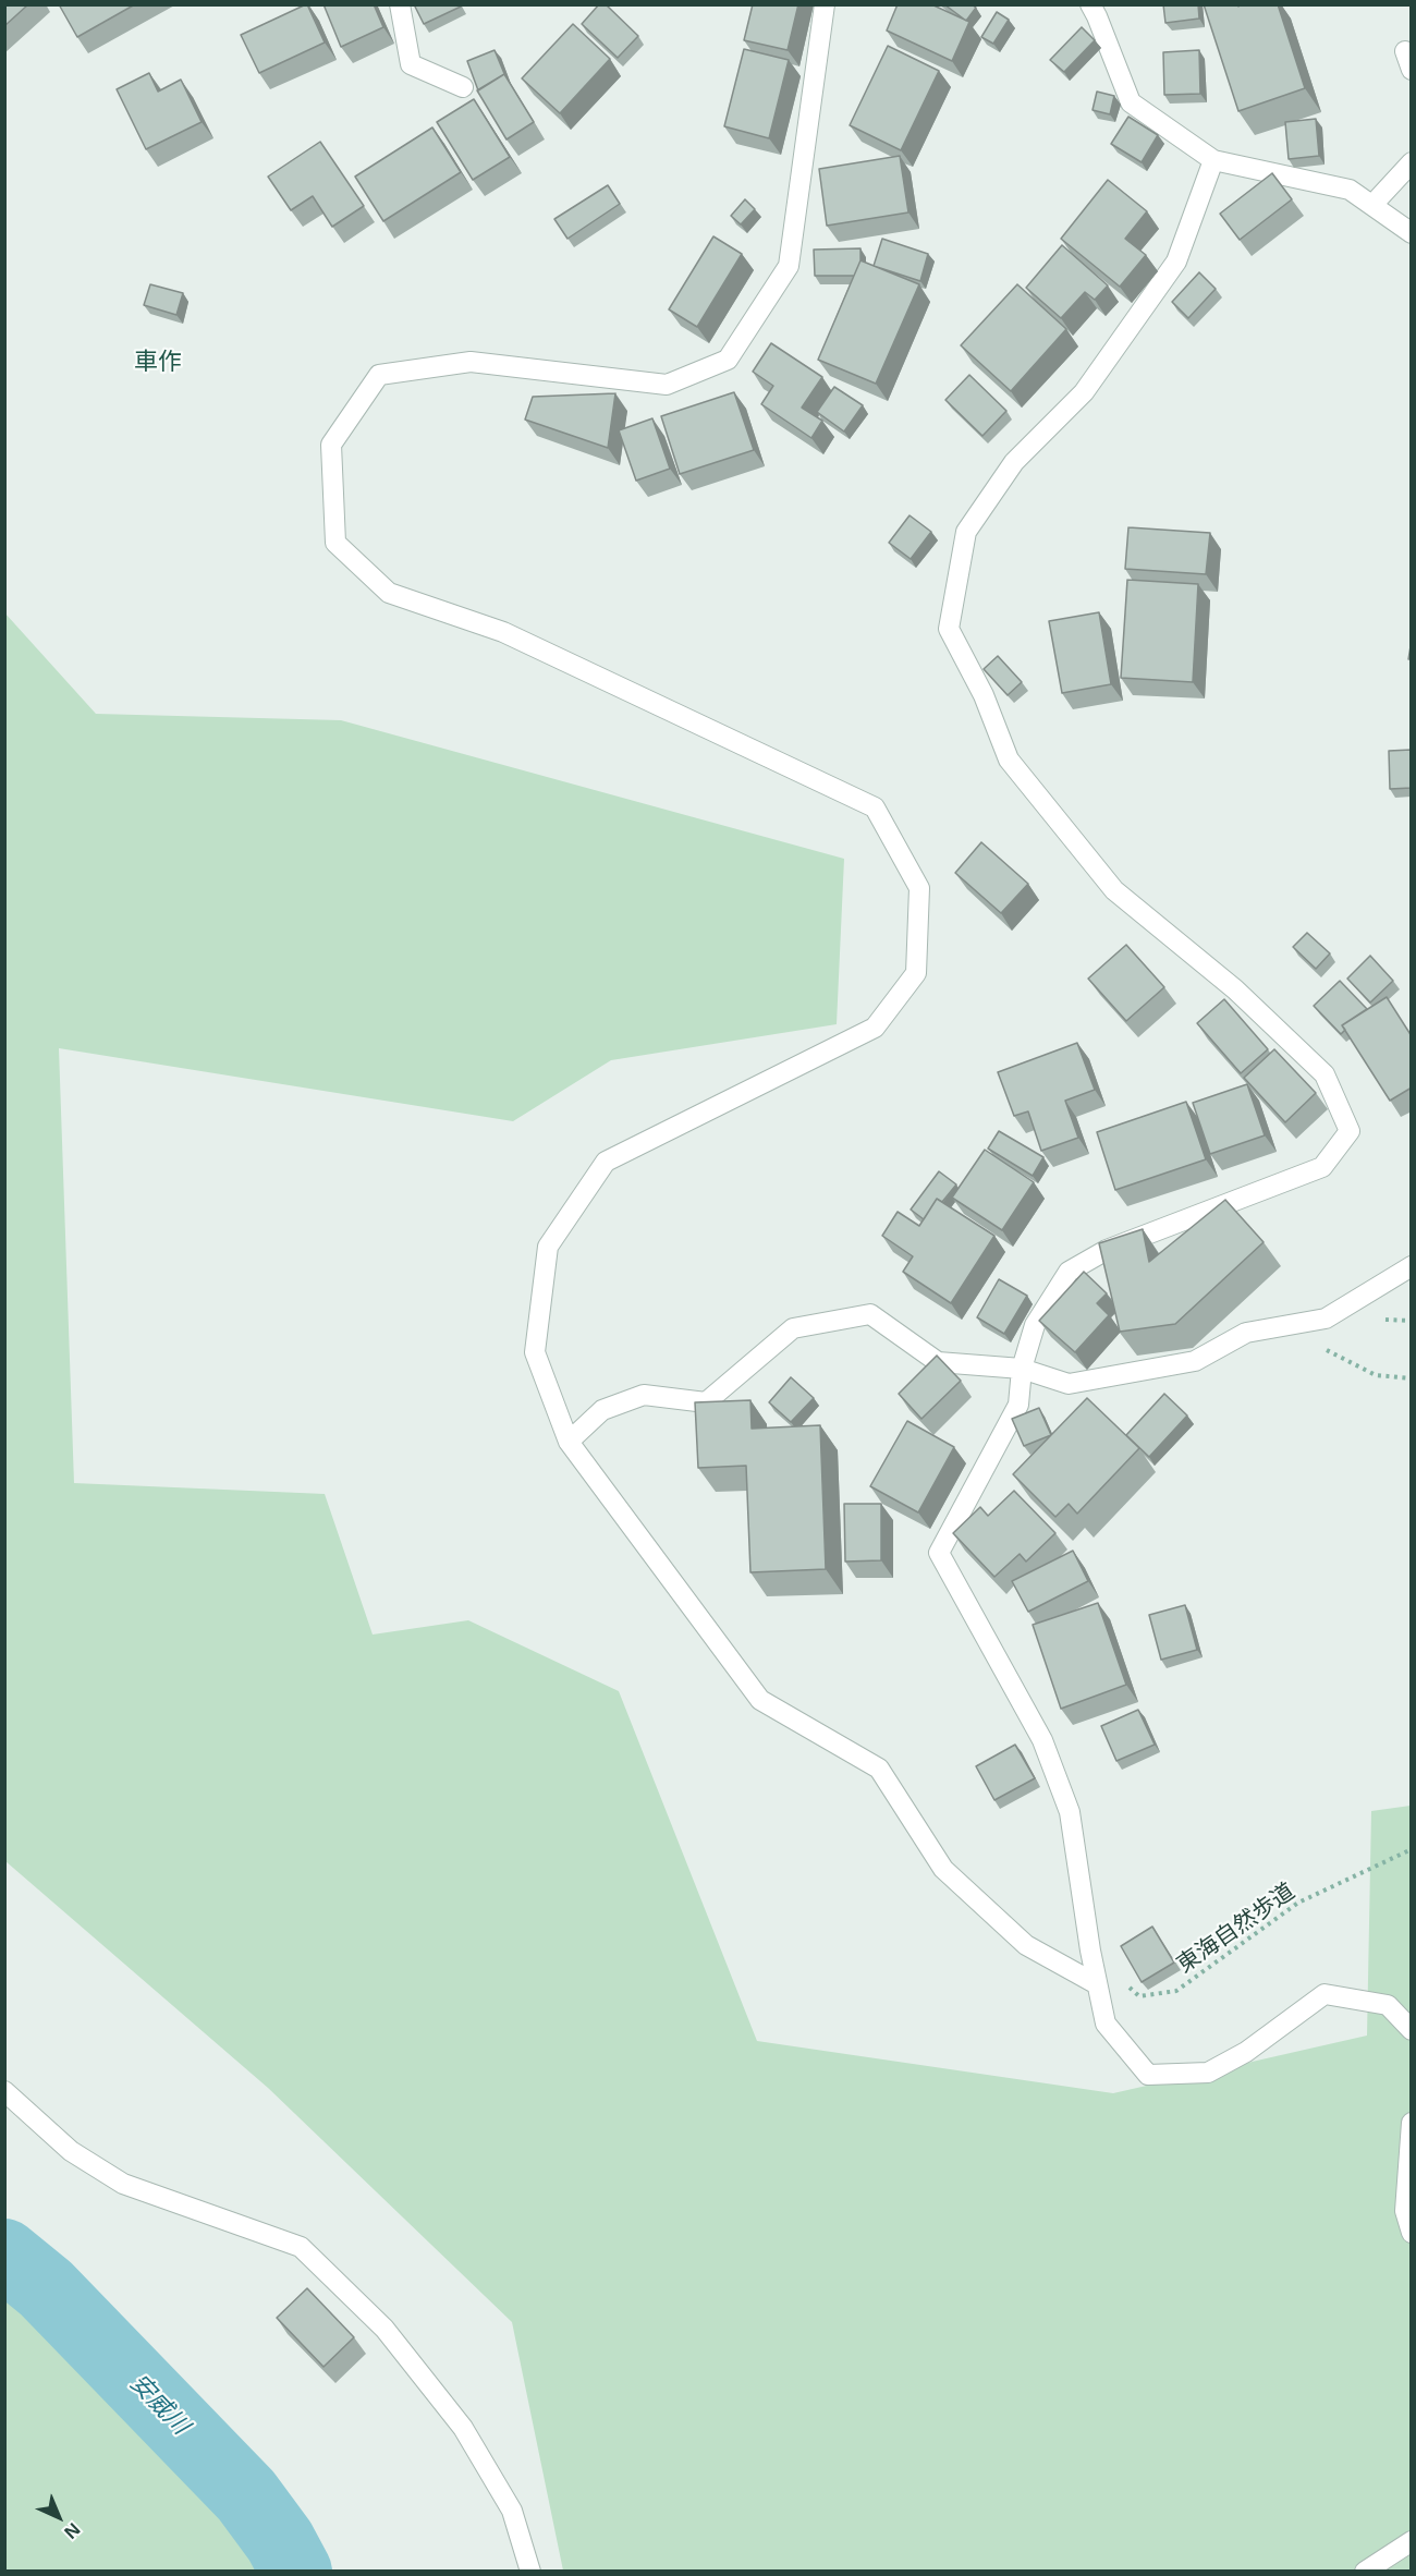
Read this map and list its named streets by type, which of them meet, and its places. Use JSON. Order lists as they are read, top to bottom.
{
  "streets": {
    "path": ["東海自然歩道"]
  },
  "districts": ["車作"],
  "water": ["安威川"],
  "north": "bottom right"
}
